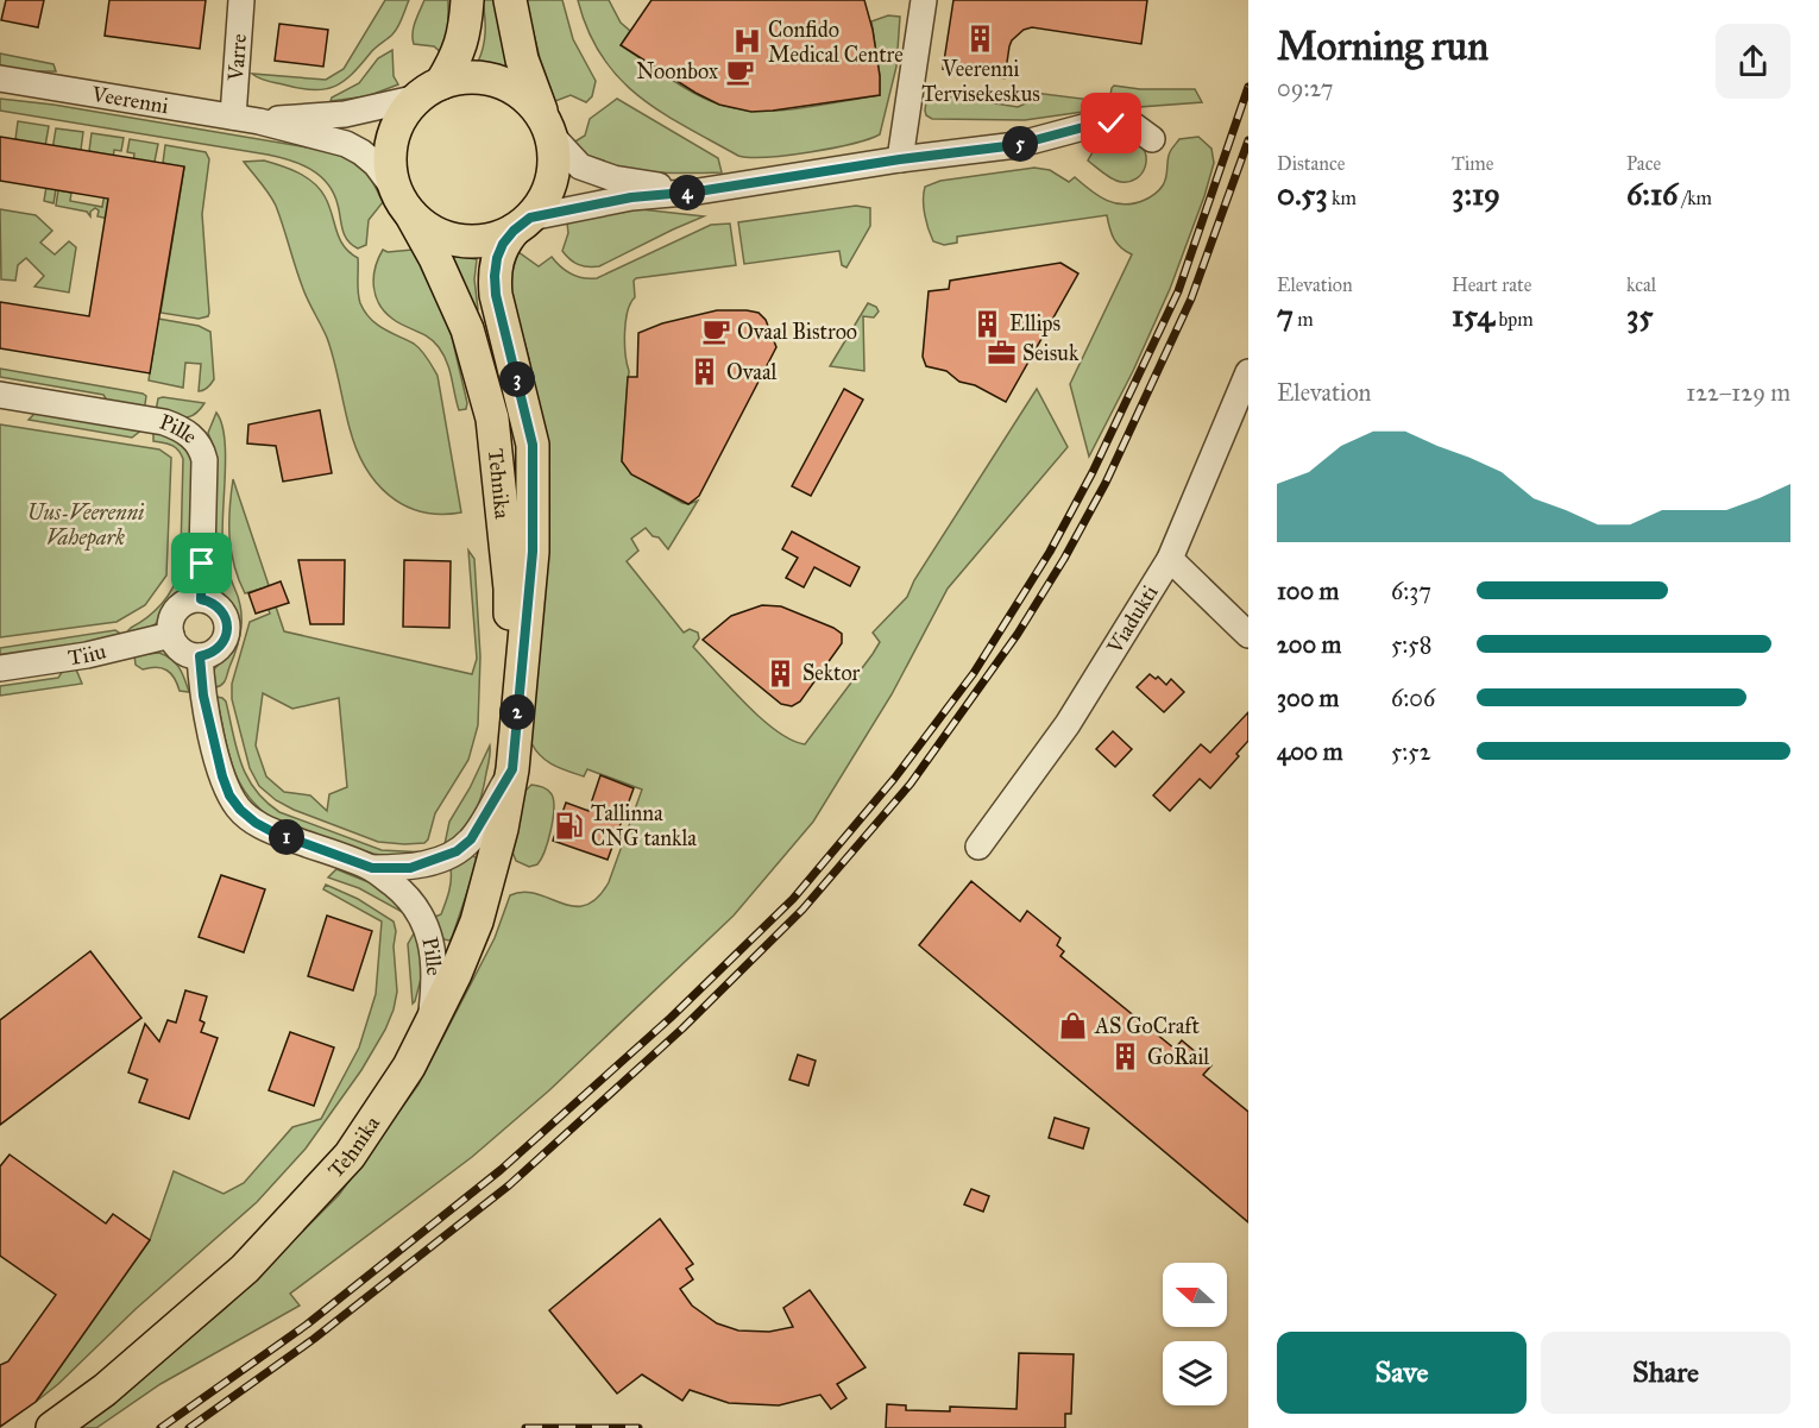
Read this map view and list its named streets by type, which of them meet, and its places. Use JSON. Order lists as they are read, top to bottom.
{
  "streets": {
    "main road": ["Tehnika"],
    "street": [
      "Varre",
      "Veerenni",
      "Pille",
      "Viadukti",
      "Tiiu"
    ]
  },
  "crossings": [
    ["Varre", "Veerenni"],
    ["Veerenni", "Tehnika"],
    ["Pille", "Tehnika"],
    ["Pille", "Tiiu"]
  ],
  "parks": ["Uus-Veerenni Vahepark"],
  "places": {
    "building": [
      "Veerenni Tervisekeskus",
      "Ellips",
      "Ovaal",
      "Sektor",
      "GoRail"
    ],
    "hospital": ["Confido Medical Centre"],
    "cafe": ["Noonbox", "Ovaal Bistroo"],
    "office": ["Seisuk"],
    "fuel station": ["Tallinna CNG tankla"],
    "shop": ["AS GoCraft"]
  },
  "north": "left",
  "page": {
    "heading": ["Morning run", "09:27"],
    "stats": [
      ["Distance", "0.53 km"],
      ["Time", "3:19"],
      ["Pace", "6:16 /km"],
      ["Elevation", "7 m"],
      ["Heart rate", "154 bpm"],
      ["kcal", "35"]
    ],
    "pins": [
      "5",
      "4",
      "3",
      "2",
      "1"
    ],
    "chart": ["Elevation", "122–129 m"],
    "list": [
      {
        "name": "100 m",
        "note": "6:37"
      },
      {
        "name": "200 m",
        "note": "5:58"
      },
      {
        "name": "300 m",
        "note": "6:06"
      },
      {
        "name": "400 m",
        "note": "5:52"
      }
    ],
    "buttons": ["Save", "Share"]
  }
}
